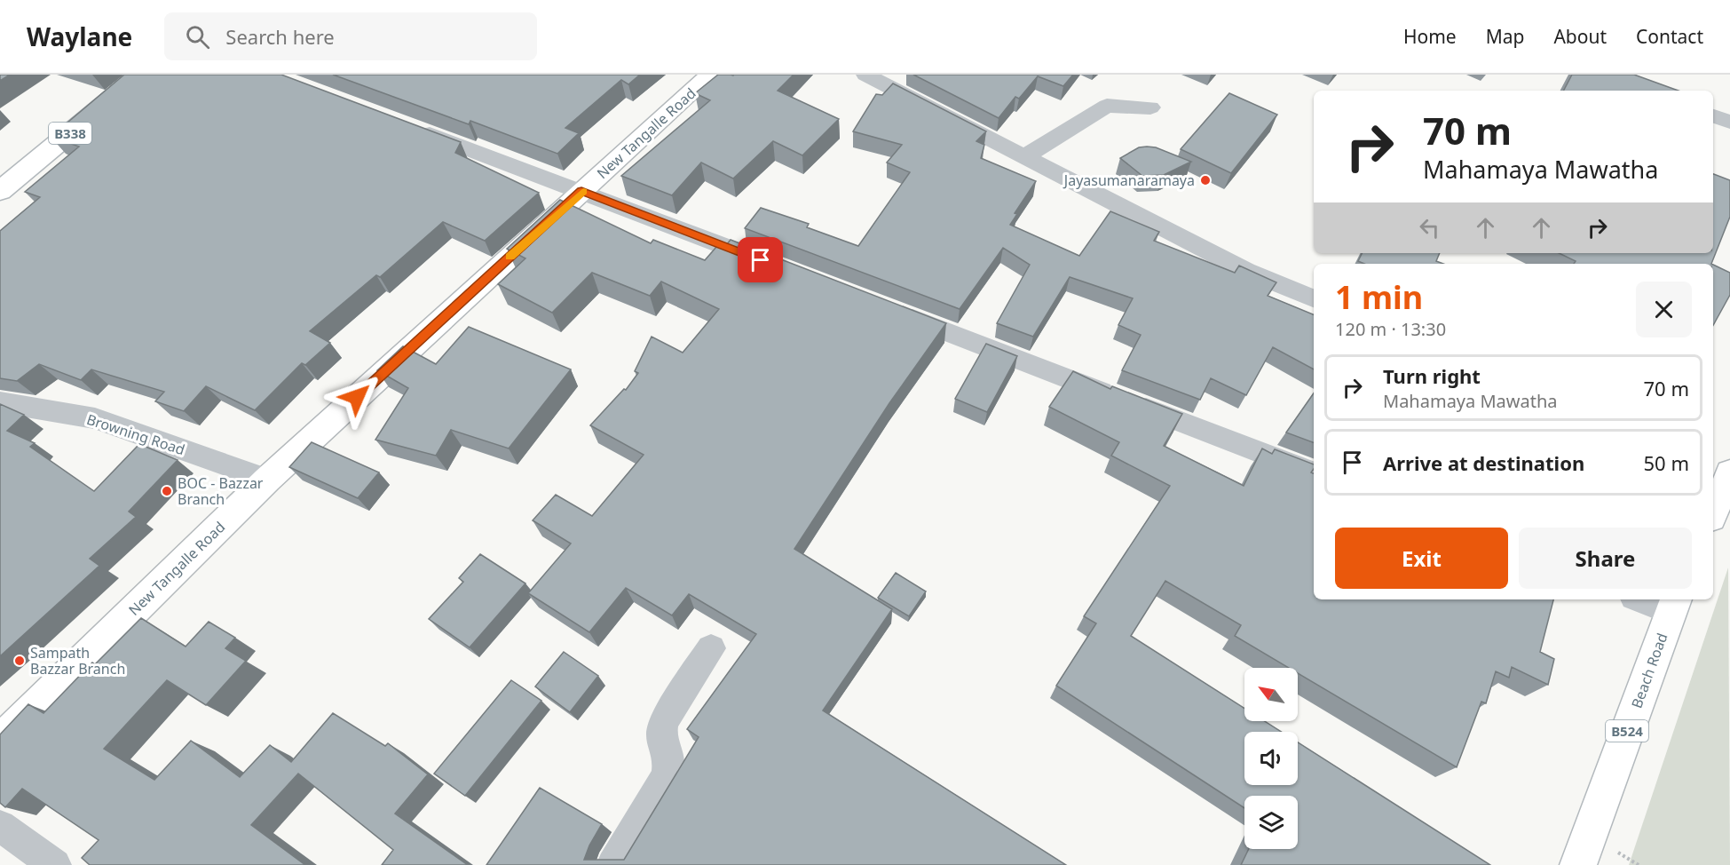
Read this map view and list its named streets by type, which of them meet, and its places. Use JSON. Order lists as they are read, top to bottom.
{
  "streets": {
    "main road": [
      "B338",
      "New Tangalle Road",
      "Beach Road",
      "B524"
    ],
    "street": ["Browning Road"]
  },
  "crossings": [
    ["New Tangalle Road", "Browning Road"]
  ],
  "places": ["Jayasumanaramaya", "BOC - Bazzar Branch", "Sampath Bazzar Branch"],
  "north": "top left",
  "page": {
    "header": "Waylane",
    "search": "Search here",
    "nav": [
      "Home",
      "Map",
      "About",
      "Contact"
    ],
    "turn": ["70 m", "Mahamaya Mawatha"],
    "heading": ["1 min", "120 m · 13:30"],
    "list": [
      {
        "name": "Turn right",
        "note": "Mahamaya Mawatha",
        "value": "70 m"
      },
      {
        "name": "Arrive at destination",
        "value": "50 m"
      }
    ],
    "buttons": ["Exit", "Share"]
  }
}
